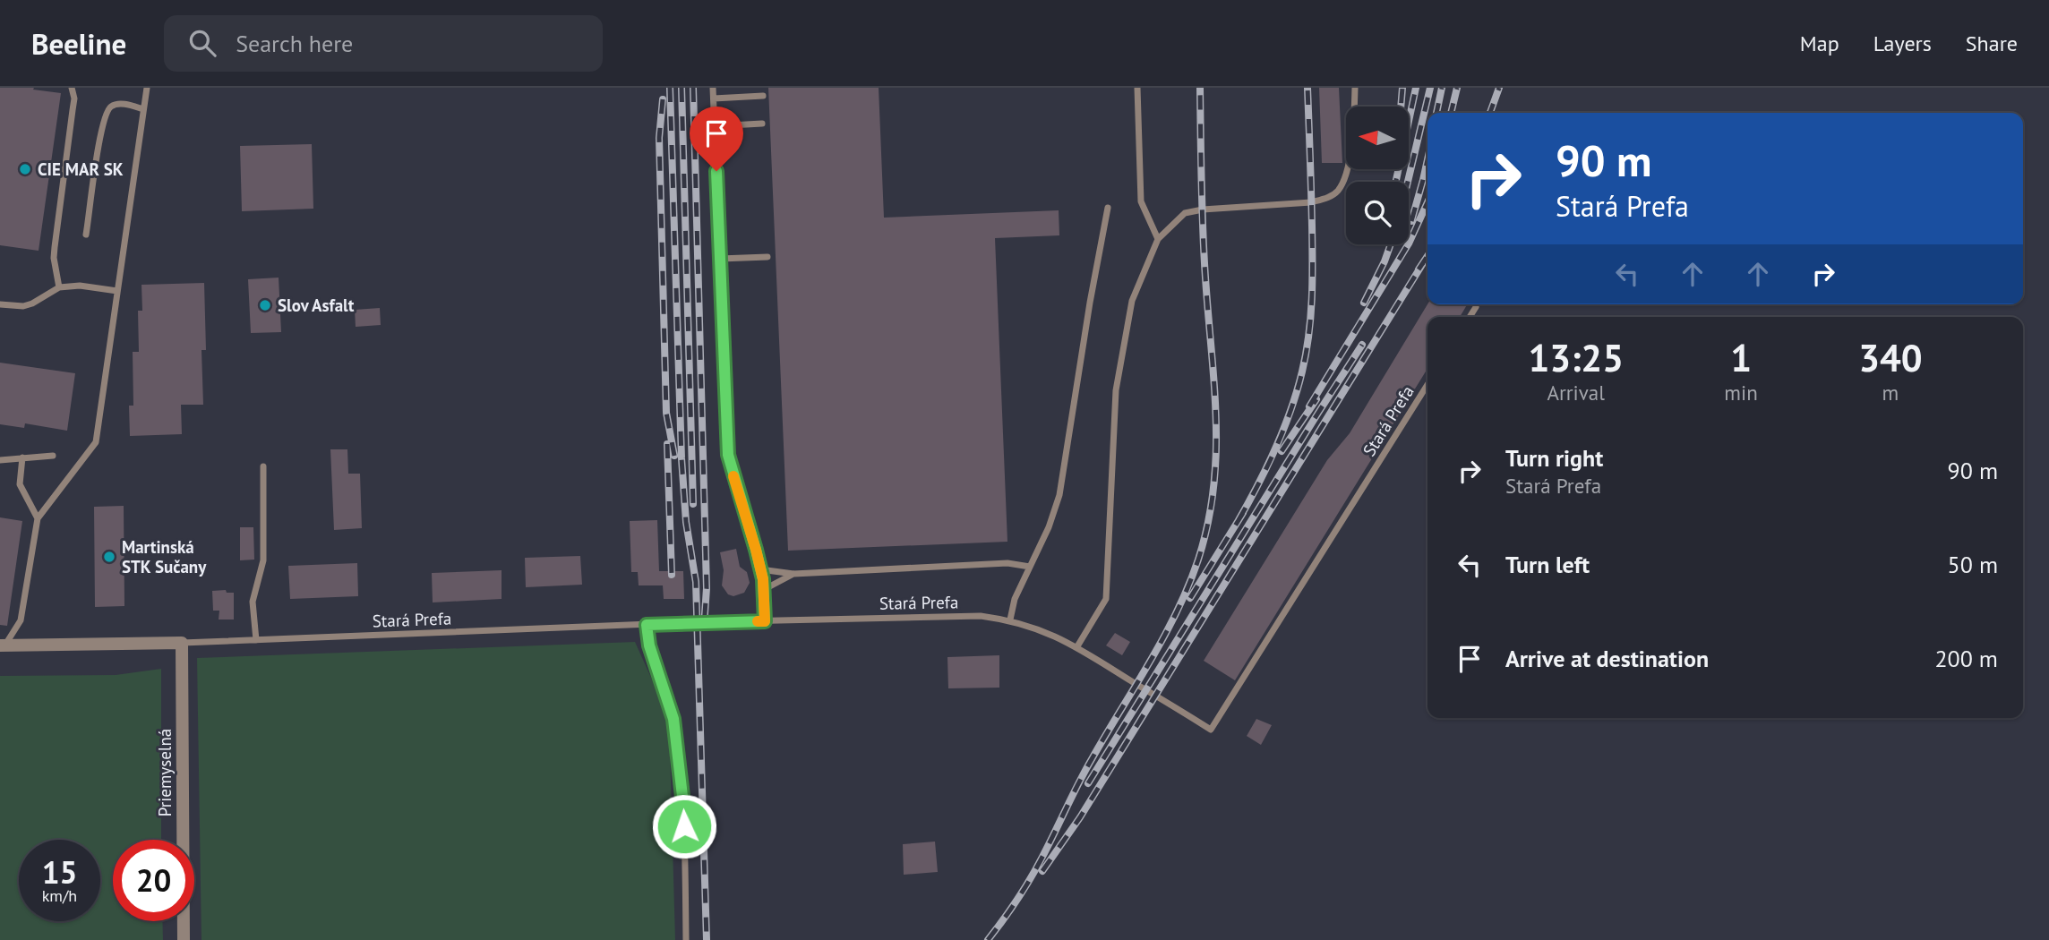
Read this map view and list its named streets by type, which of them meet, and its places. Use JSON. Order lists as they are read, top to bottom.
{
  "streets": {
    "street": ["Priemyselná"],
    "lane": ["Stará Prefa"]
  },
  "crossings": [
    ["Stará Prefa", "Priemyselná"]
  ],
  "places": ["CIE MAR SK", "Slov Asfalt", "Martinská STK Sučany"],
  "north": "left",
  "page": {
    "header": "Beeline",
    "search": "Search here",
    "nav": ["Map", "Layers", "Share"],
    "turn": ["90 m", "Stará Prefa"],
    "eta": [
      "13:25",
      "Arrival",
      "1",
      "min",
      "340",
      "m"
    ],
    "list": [
      {
        "name": "Turn right",
        "note": "Stará Prefa",
        "value": "90 m"
      },
      {
        "name": "Turn left",
        "value": "50 m"
      },
      {
        "name": "Arrive at destination",
        "value": "200 m"
      }
    ],
    "speed": "15 km/h",
    "limit": "20"
  }
}
